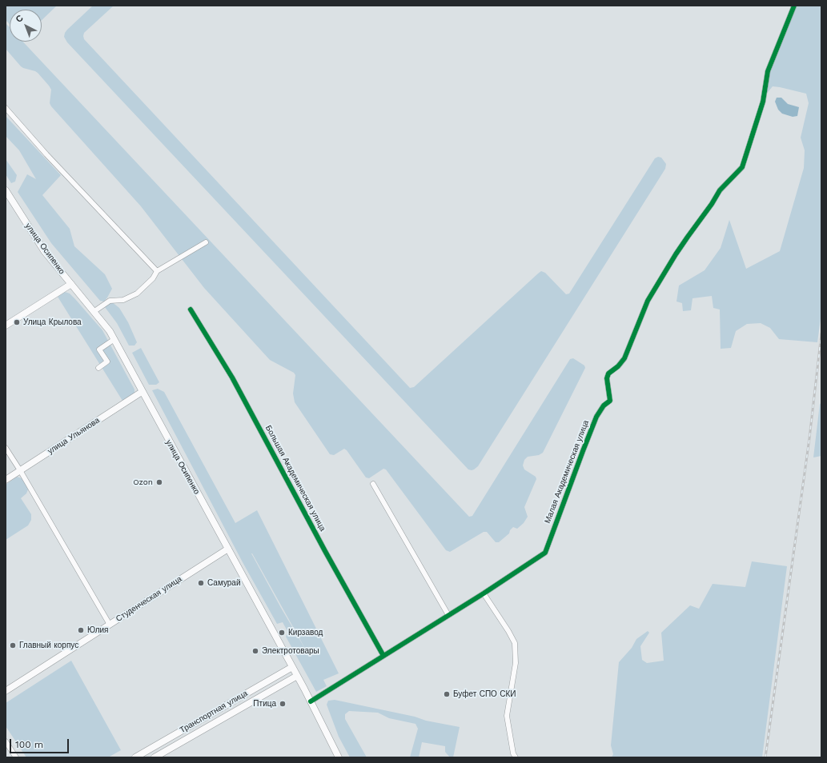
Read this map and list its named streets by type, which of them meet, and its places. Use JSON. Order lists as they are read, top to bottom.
{
  "streets": {
    "main road": [
      "улица Осипенко",
      "улица Ульянова",
      "Студенческая улица",
      "Транспортная улица"
    ],
    "street": ["Малая Академическая улица", "Большая Академическая улица"]
  },
  "crossings": [
    ["улица Осипенко", "улица Ульянова"],
    ["улица Осипенко", "Студенческая улица"],
    ["улица Осипенко", "Транспортная улица"]
  ],
  "places": [
    "Улица Крылова",
    "Ozon",
    "Самурай",
    "Юлия",
    "Кирзавод",
    "Главный корпус",
    "Электротовары",
    "Буфет СПО СКИ",
    "Птица"
  ],
  "scale_bar": "100 m",
  "north": "top left"
}
